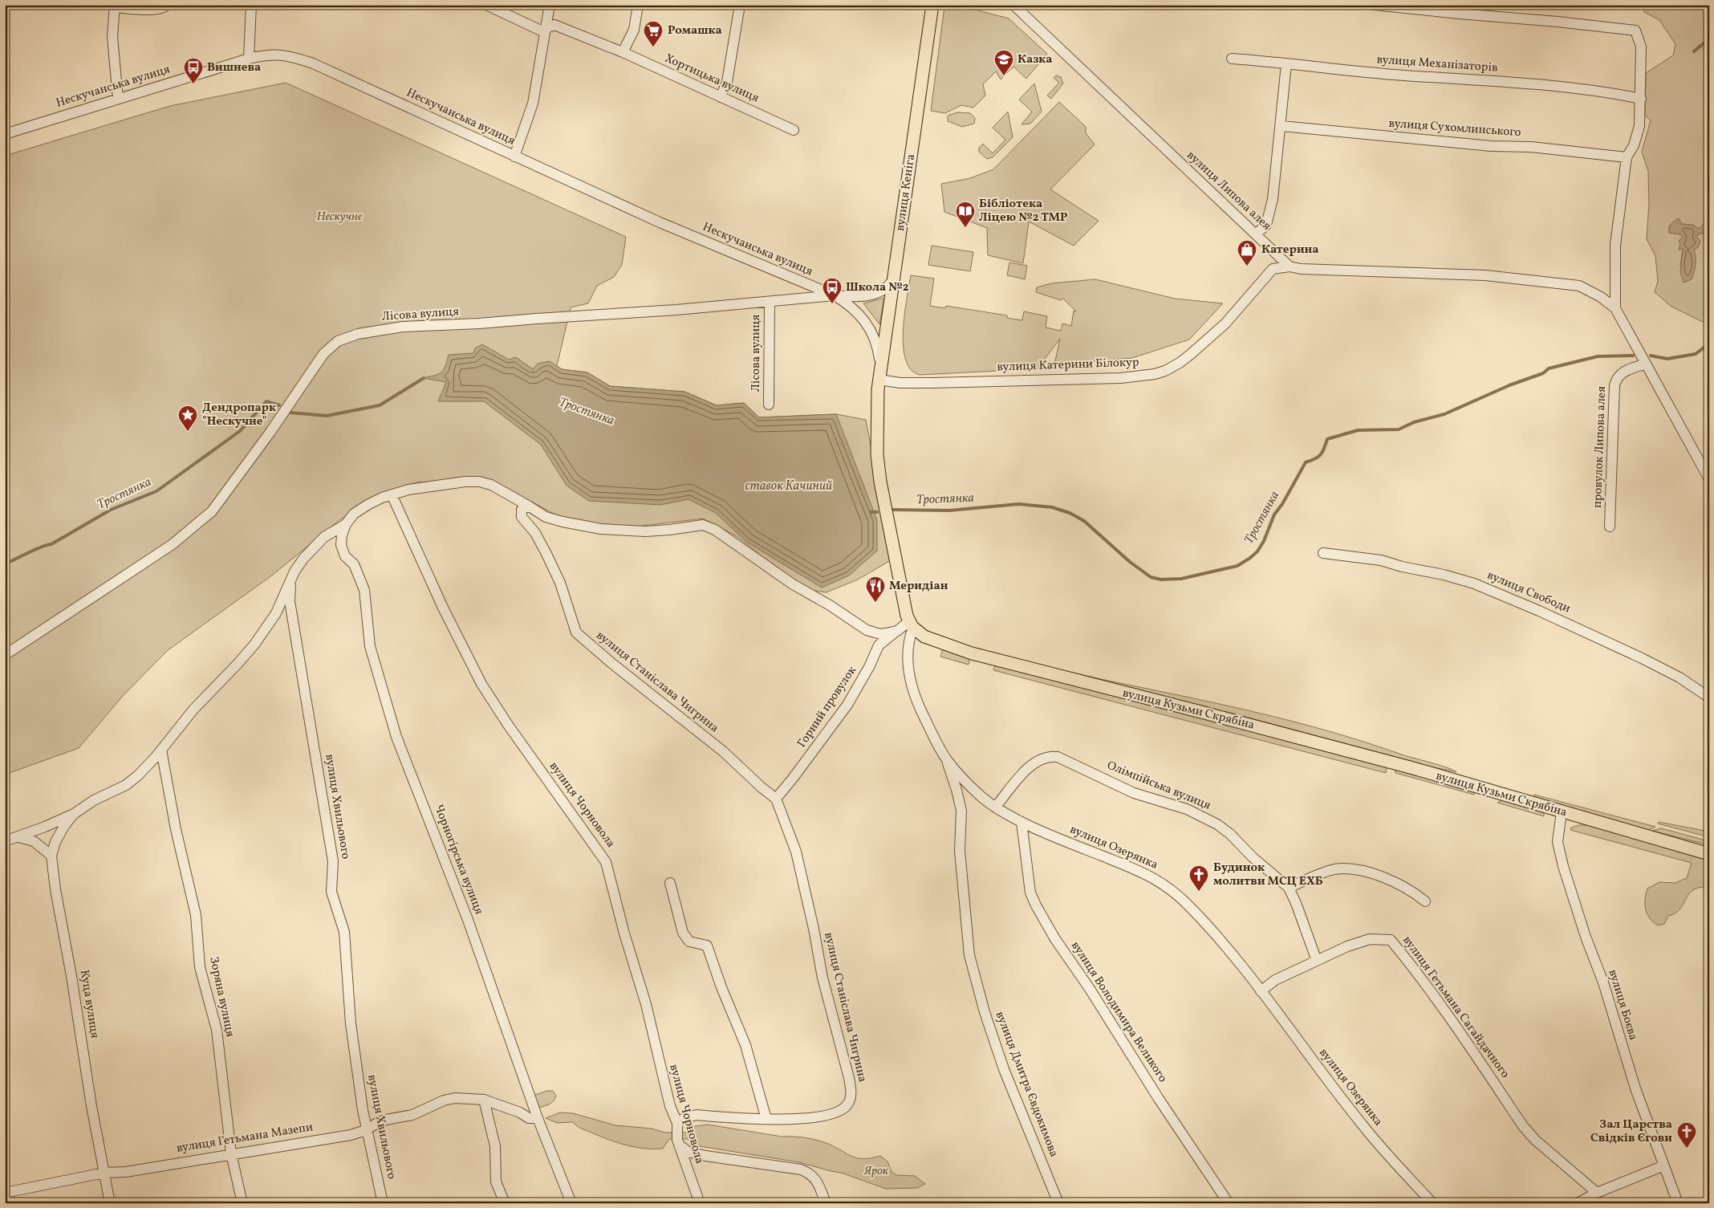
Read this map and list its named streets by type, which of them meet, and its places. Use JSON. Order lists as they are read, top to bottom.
{
  "streets": {
    "main road": ["вулиця Кеніга", "вулиця Кузьми Скрябіна"],
    "street": [
      "вулиця Механізаторів",
      "Хортицька вулиця",
      "Нескучанська вулиця",
      "вулиця Сухомлинського",
      "вулиця Липова алея",
      "Лісова вулиця",
      "вулиця Катерини Білокур",
      "провулок Липова алея",
      "вулиця Свободи",
      "вулиця Станіслава Чигрина",
      "Горний провулок",
      "Олімпійська вулиця",
      "вулиця Чорновола",
      "вулиця Хвильового",
      "вулиця Озерянка",
      "Чорногірська вулиця",
      "Зоряна вулиця",
      "Куца вулиця",
      "вулиця Боєва",
      "вулиця Гетьмана Сагайдачного",
      "вулиця Володимира Великого",
      "вулиця Дмитра Євдокимова",
      "вулиця Гетьмана Мазепи"
    ]
  },
  "crossings": [
    ["Нескучанська вулиця", "вулиця Кеніга"],
    ["Нескучанська вулиця", "Лісова вулиця"],
    ["вулиця Липова алея", "вулиця Катерини Білокур"],
    ["вулиця Кеніга", "вулиця Катерини Білокур"],
    ["вулиця Станіслава Чигрина", "Горний провулок"],
    ["вулиця Станіслава Чигрина", "вулиця Чорновола"],
    ["вулиця Кузьми Скрябіна", "вулиця Озерянка"],
    ["вулиця Кузьми Скрябіна", "вулиця Боєва"],
    ["Олімпійська вулиця", "вулиця Озерянка"],
    ["Олімпійська вулиця", "вулиця Гетьмана Сагайдачного"],
    ["вулиця Хвильового", "вулиця Гетьмана Мазепи"],
    ["вулиця Озерянка", "вулиця Гетьмана Сагайдачного"],
    ["вулиця Озерянка", "вулиця Володимира Великого"],
    ["вулиця Озерянка", "вулиця Дмитра Євдокимова"],
    ["Чорногірська вулиця", "вулиця Гетьмана Мазепи"],
    ["Зоряна вулиця", "вулиця Гетьмана Мазепи"],
    ["Куца вулиця", "вулиця Гетьмана Мазепи"]
  ],
  "water": ["Тростянка", "ставок Качиний"],
  "parks": ["Нескучне", "Ярок"],
  "places": {
    "supermarket": ["Ромашка"],
    "school or university": ["Казка"],
    "bus stop": ["Вишнева", "Школа №2"],
    "library": ["Бібліотека Ліцею №2 ТМР"],
    "shop": ["Катерина"],
    "place": ["Дендропарк \"Нескучне\""],
    "restaurant": ["Меридіан"],
    "church": ["Будинок молитви МСЦ ЕХБ", "Зал Царства Свідків Єгови"]
  }
}
